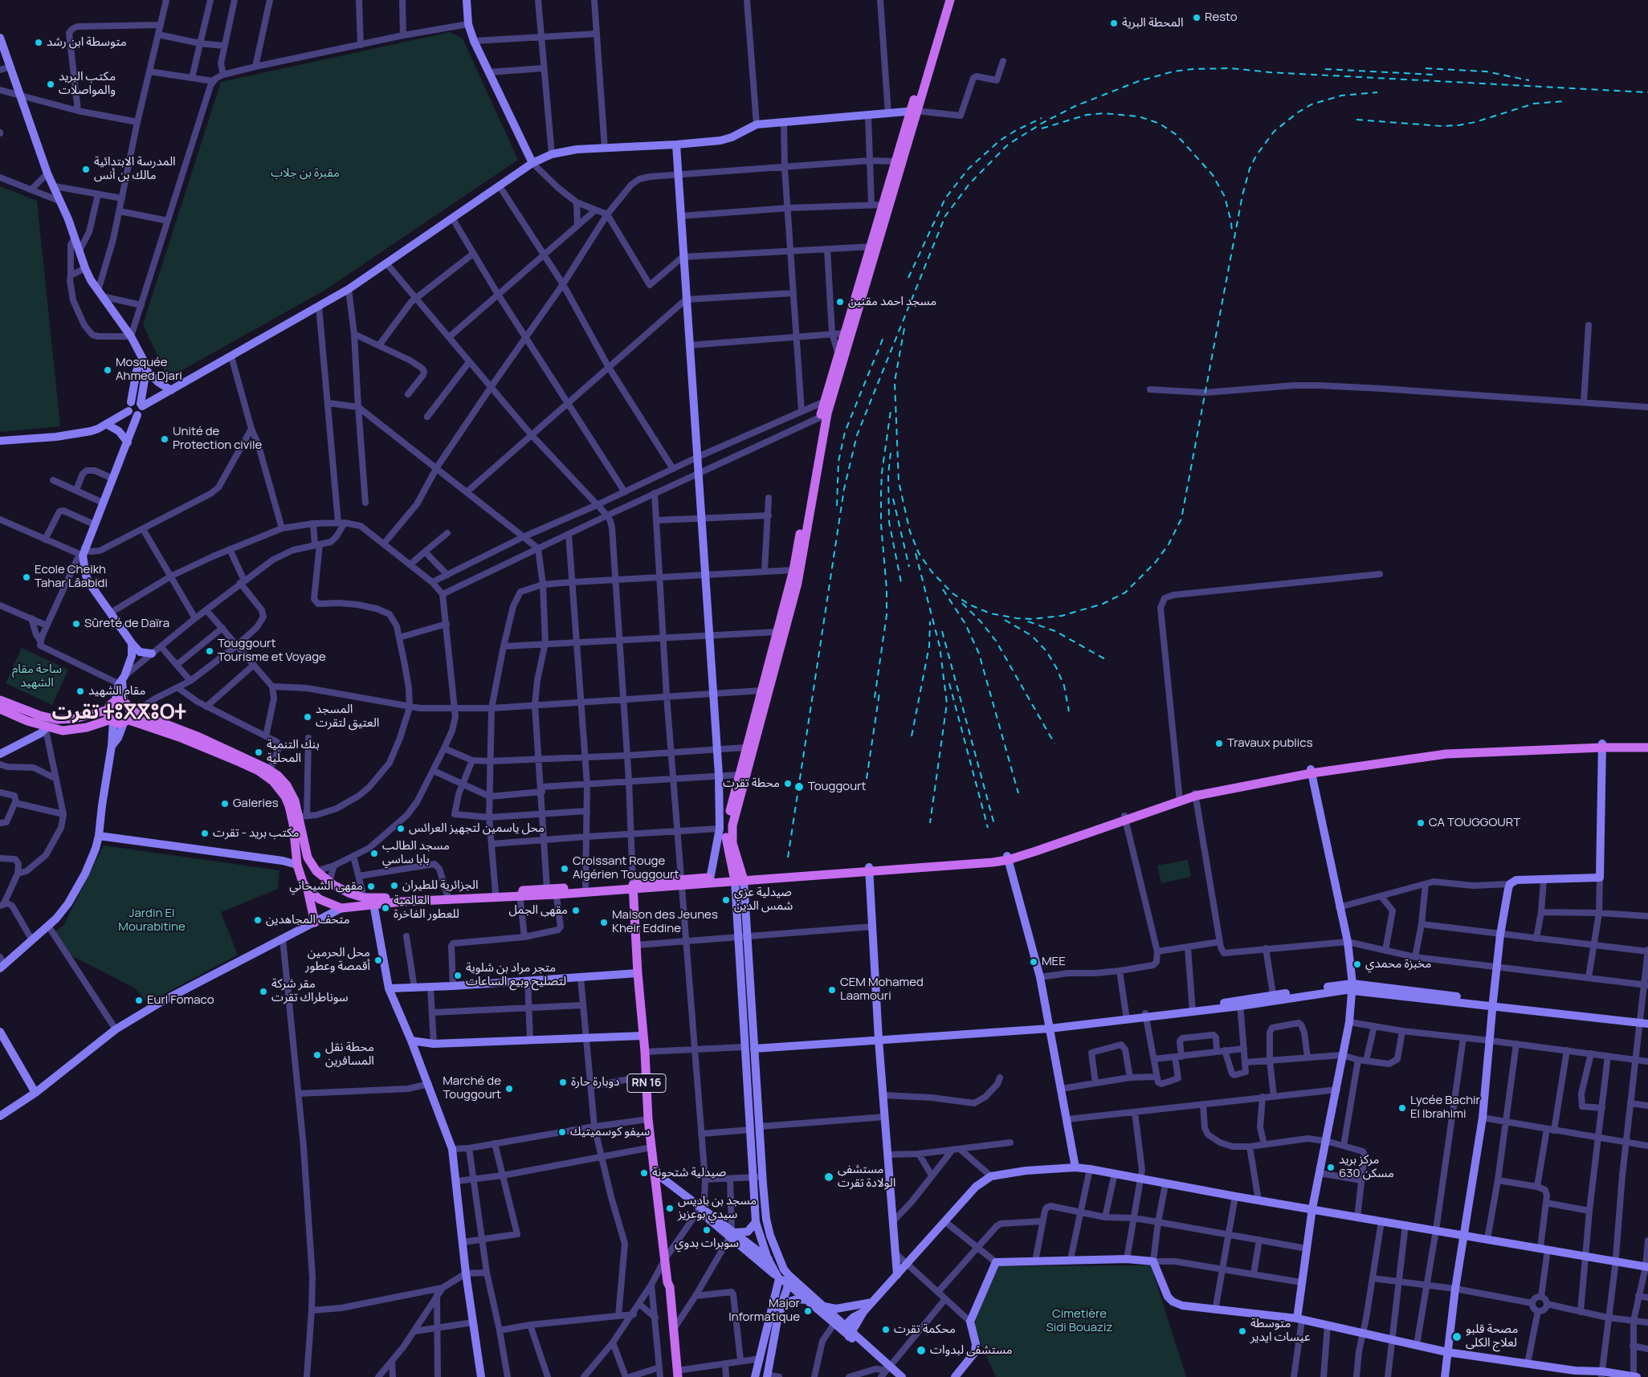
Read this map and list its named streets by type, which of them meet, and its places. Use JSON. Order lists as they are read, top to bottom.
{
  "streets": {
    "main road": ["RN 16"]
  },
  "districts": ["تقرت ⵜⵓⴳⴳⵓⵔⵜ"],
  "parks": [
    "مقبرة بن جلاب",
    "ساحة مقام الشهيد",
    "Jardin El Mourabitine",
    "Cimetière Sidi Bouaziz"
  ],
  "places": [
    "Resto",
    "المحطة البرية",
    "متوسطة ابن رشد",
    "مكتب البريد والمواصلات",
    "المدرسة الابتدائية مالك بن أنس",
    "مسجد احمد مقنين",
    "Mosquée Ahmed Djari",
    "Unité de Protection civile",
    "Ecole Cheikh Tahar Lâabidi",
    "Sûreté de Daïra",
    "Touggourt Tourisme et Voyage",
    "مقام الشهيد",
    "المسجد العتيق لتقرت",
    "Travaux publics",
    "بنك التنمية المحلية",
    "محطة تقرت",
    "Touggourt",
    "Galeries",
    "CA TOUGGOURT",
    "محل ياسمين لتجهيز العرائس",
    "مكتب بريد - تقرت",
    "مسجد الطالب بابا ساسي",
    "Croissant Rouge Algérien Touggourt",
    "الجزائرية للطيران",
    "مقهى الشيحاني",
    "صيدلية عزي شمس الدين",
    "العالمية للعطور الفاخرة",
    "مقهى الجمل",
    "متحف المجاهدين",
    "Maison des Jeunes Kheir Eddine",
    "محل الحرمين أقمصة وعطور",
    "MEE",
    "مخبزة محمدي",
    "متجر مراد بن شلوية لتصليح وبيع الساعات",
    "CEM Mohamed Laamouri",
    "مقر شركة سوناطراك تقرت",
    "Eurl Fomaco",
    "محطة نقل المسافرين",
    "دوبارة حارة",
    "Marché de Touggourt",
    "Lycée Bachir El Ibrahimi",
    "سيفو كوسميتيك",
    "مركز بريد 630 مسكن",
    "صيدلية شتحونة",
    "مستشفى الولادة تقرت",
    "مسجد بن باديس سيدي بوعزيز",
    "سوبرات بدوي",
    "Major Informatique",
    "محكمة تقرت",
    "متوسطة عيسات ايدير",
    "مصحة قلبو لعلاج الكلى",
    "مستشفى لبدوات"
  ]
}
